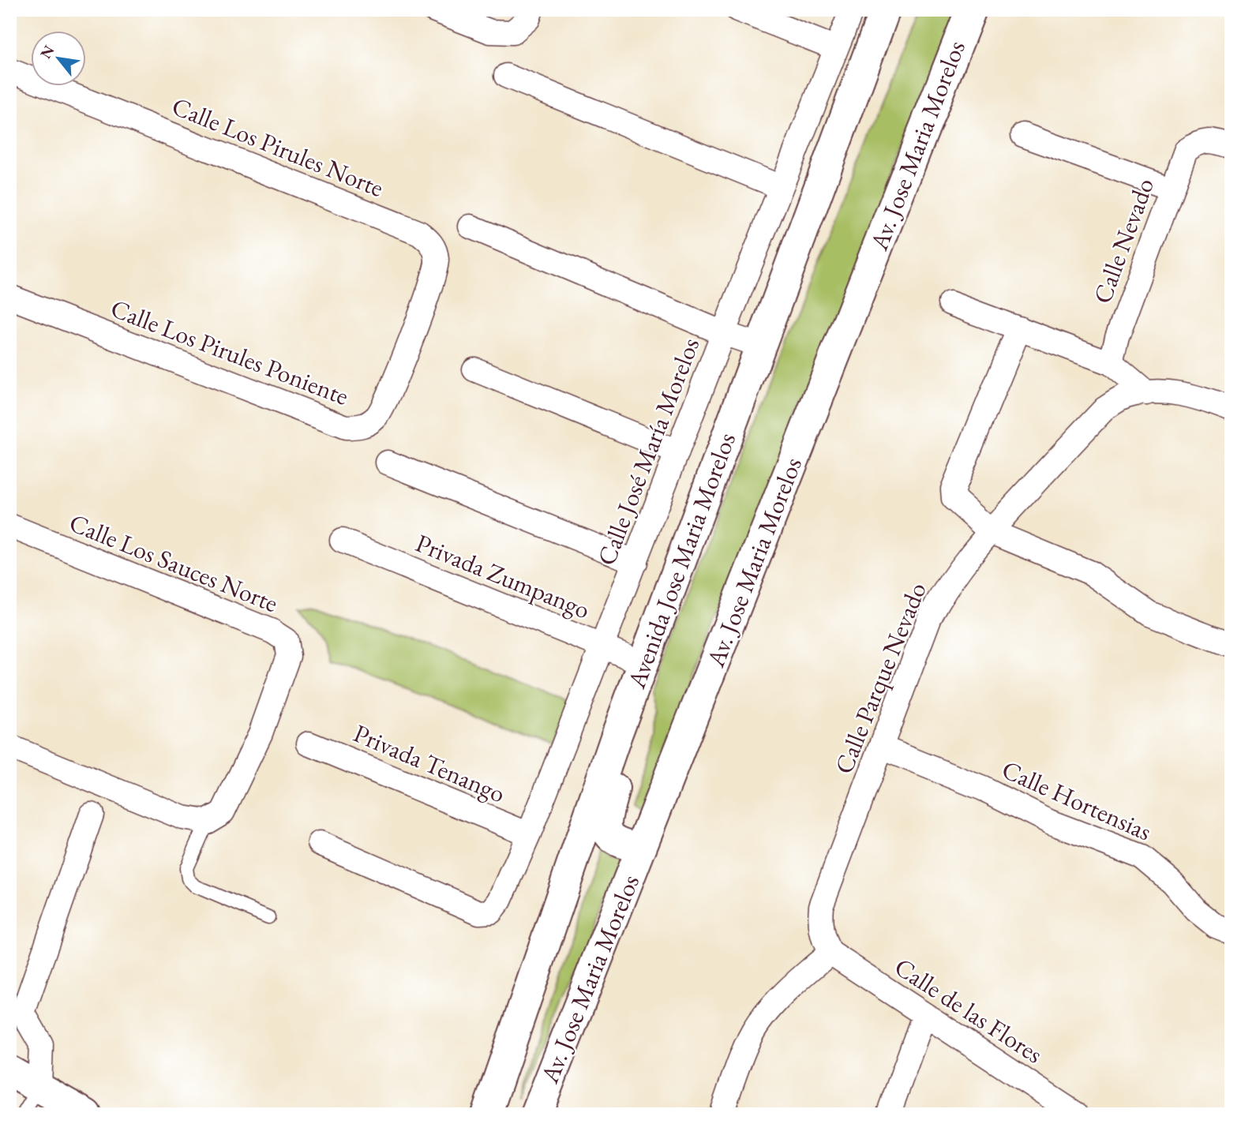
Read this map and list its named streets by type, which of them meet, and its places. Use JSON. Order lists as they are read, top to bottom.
{
  "streets": {
    "main road": ["Av. Jose Maria Morelos", "Avenida Jose Maria Morelos"],
    "street": [
      "Calle Los Pirules Norte",
      "Calle Nevado",
      "Calle Los Pirules Poniente",
      "Calle José María Morelos",
      "Calle Los Sauces Norte",
      "Privada Zumpango",
      "Calle Parque Nevado",
      "Privada Tenango",
      "Calle Hortensias",
      "Calle de las Flores"
    ]
  },
  "crossings": [
    ["Calle Los Pirules Norte", "Calle Los Pirules Poniente"],
    ["Calle José María Morelos", "Privada Zumpango"],
    ["Calle José María Morelos", "Privada Tenango"],
    ["Avenida Jose Maria Morelos", "Privada Zumpango"],
    ["Calle Parque Nevado", "Calle Hortensias"],
    ["Calle Parque Nevado", "Calle de las Flores"]
  ],
  "north": "top left"
}
